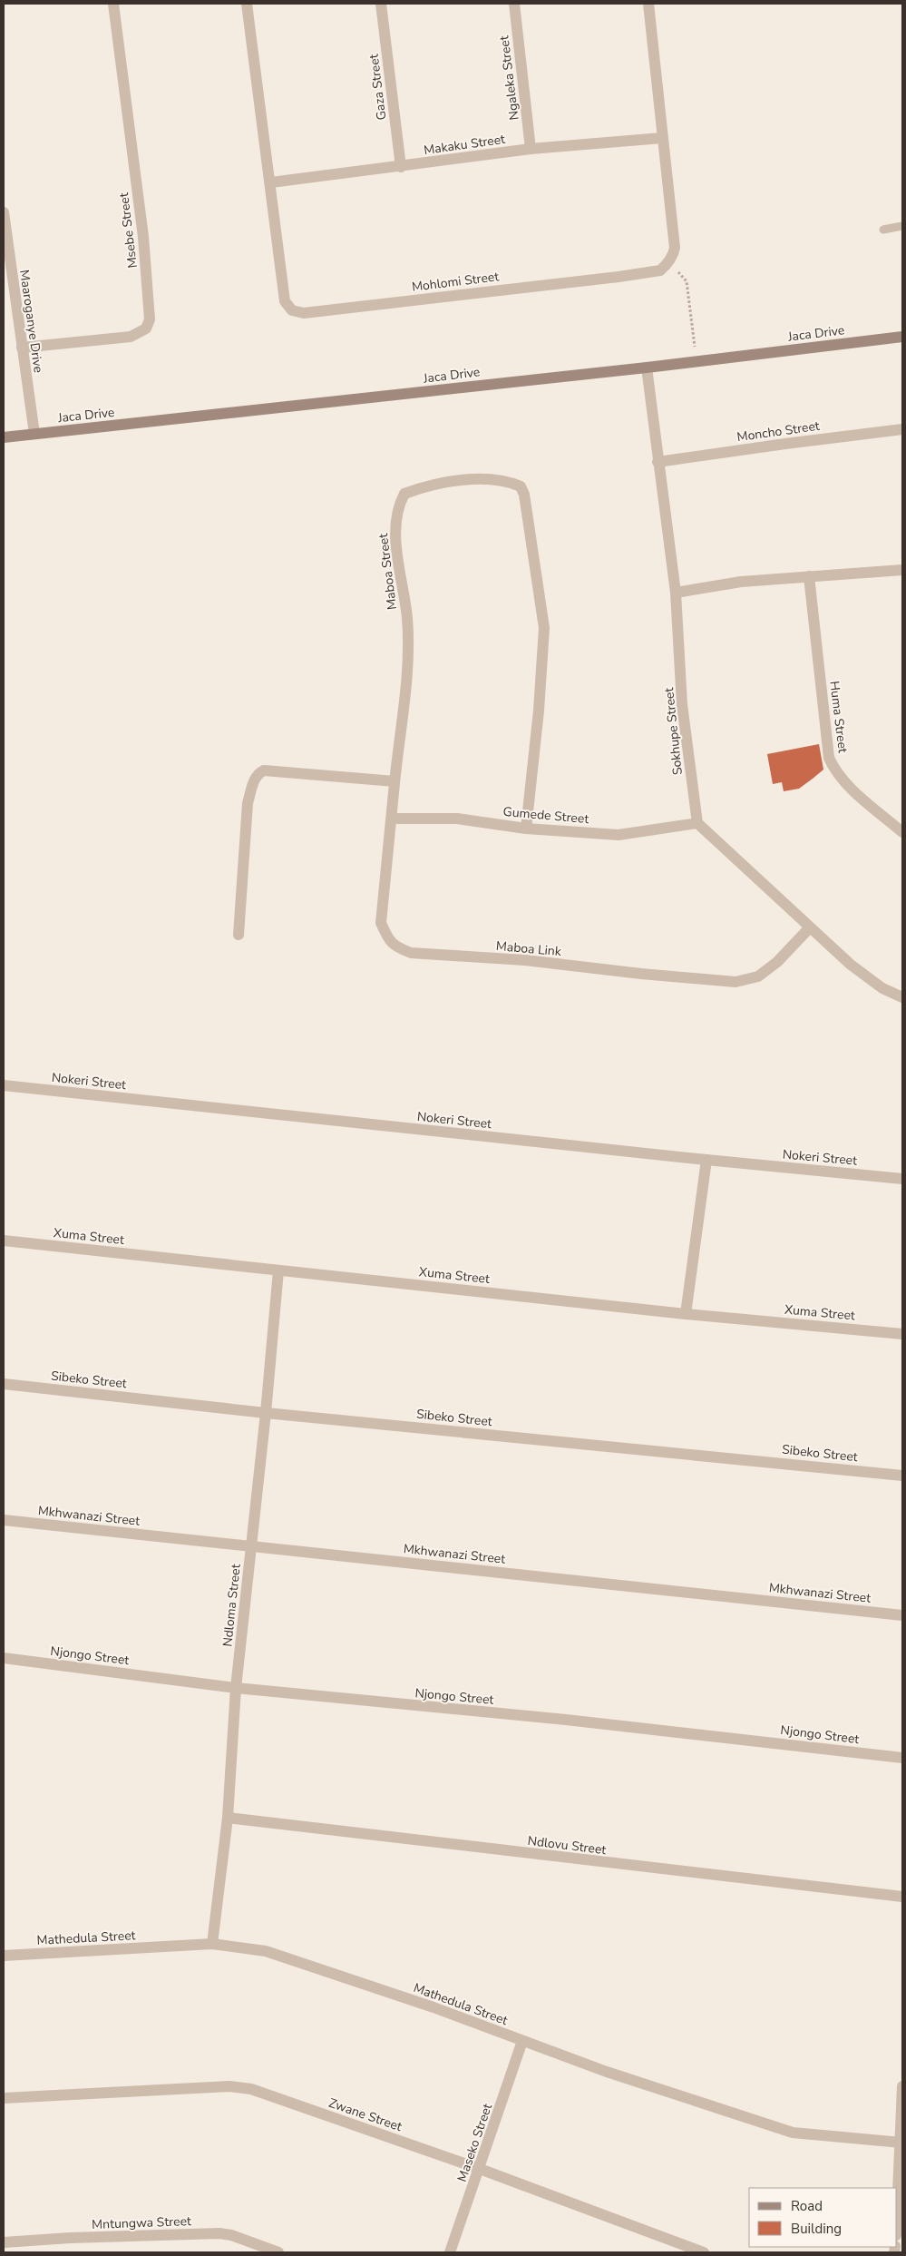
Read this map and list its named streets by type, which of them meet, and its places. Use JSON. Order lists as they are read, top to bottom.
{
  "streets": {
    "street": [
      "Ngaleka Street",
      "Gaza Street",
      "Makaku Street",
      "Msebe Street",
      "Mohlomi Street",
      "Maaroganye Drive",
      "Jaca Drive",
      "Moncho Street",
      "Maboa Street",
      "Huma Street",
      "Sokhupe Street",
      "Gumede Street",
      "Maboa Link",
      "Nokeri Street",
      "Xuma Street",
      "Sibeko Street",
      "Mkhwanazi Street",
      "Ndloma Street",
      "Njongo Street",
      "Ndlovu Street",
      "Mathedula Street",
      "Zwane Street",
      "Maseko Street",
      "Mntungwa Street"
    ]
  },
  "crossings": [
    ["Ngaleka Street", "Makaku Street"],
    ["Gaza Street", "Makaku Street"],
    ["Makaku Street", "Mohlomi Street"],
    ["Msebe Street", "Maaroganye Drive"],
    ["Maaroganye Drive", "Jaca Drive"],
    ["Jaca Drive", "Sokhupe Street"],
    ["Moncho Street", "Sokhupe Street"],
    ["Maboa Street", "Gumede Street"],
    ["Maboa Street", "Maboa Link"],
    ["Sokhupe Street", "Gumede Street"],
    ["Gumede Street", "Maboa Link"],
    ["Xuma Street", "Ndloma Street"],
    ["Sibeko Street", "Ndloma Street"],
    ["Mkhwanazi Street", "Ndloma Street"],
    ["Ndloma Street", "Njongo Street"],
    ["Ndloma Street", "Ndlovu Street"],
    ["Ndloma Street", "Mathedula Street"],
    ["Mathedula Street", "Maseko Street"],
    ["Zwane Street", "Maseko Street"]
  ],
  "legend": ["Road", "Building"]
}
